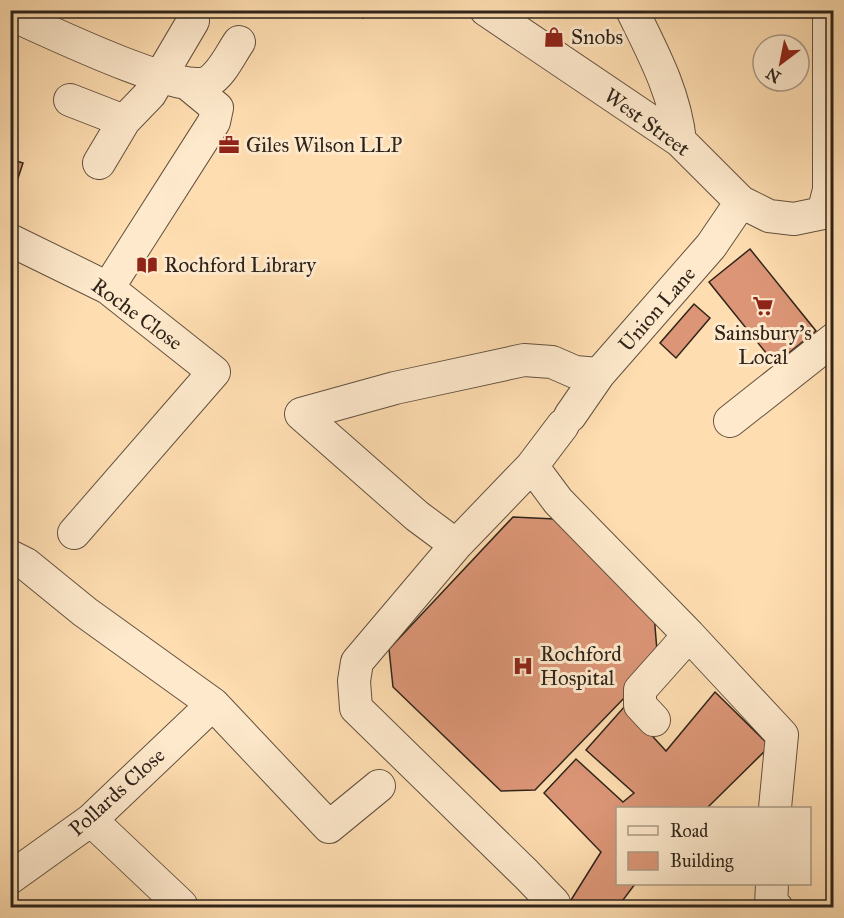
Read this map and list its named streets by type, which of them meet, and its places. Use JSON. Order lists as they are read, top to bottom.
{
  "streets": {
    "street": [
      "West Street",
      "Union Lane",
      "Roche Close",
      "Pollards Close"
    ]
  },
  "crossings": [
    ["West Street", "Union Lane"]
  ],
  "places": {
    "shop": ["Snobs"],
    "office": ["Giles Wilson LLP"],
    "library": ["Rochford Library"],
    "supermarket": ["Sainsbury's Local"],
    "hospital": ["Rochford Hospital"]
  },
  "legend": ["Road", "Building"],
  "north": "bottom left"
}
